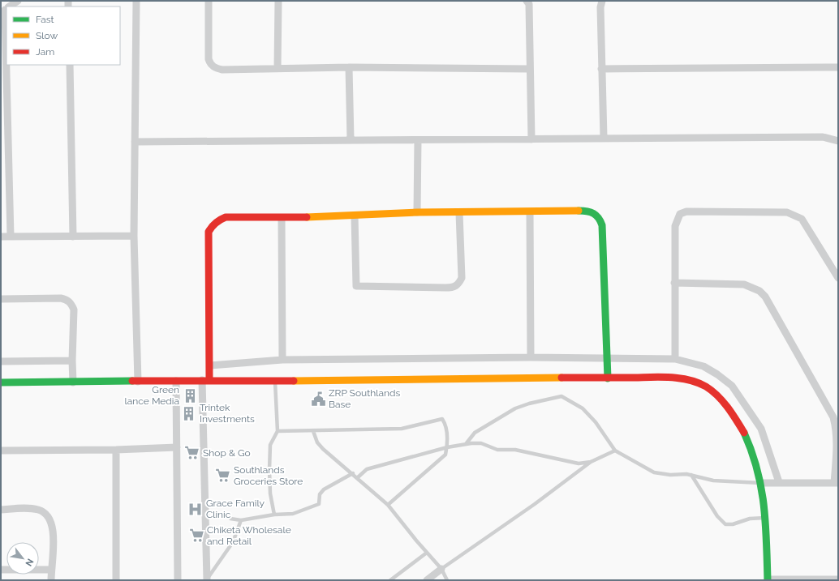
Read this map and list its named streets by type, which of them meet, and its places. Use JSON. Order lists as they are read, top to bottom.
{
  "places": {
    "building": ["Green lance Media", "Trintek Investments"],
    "public building": ["ZRP Southlands Base"],
    "supermarket": ["Shop & Go", "Southlands Groceries Store", "Chiketa Wholesale and Retail"],
    "hospital": ["Grace Family Clinic"]
  },
  "legend": ["Fast", "Slow", "Jam"],
  "north": "bottom right"
}
